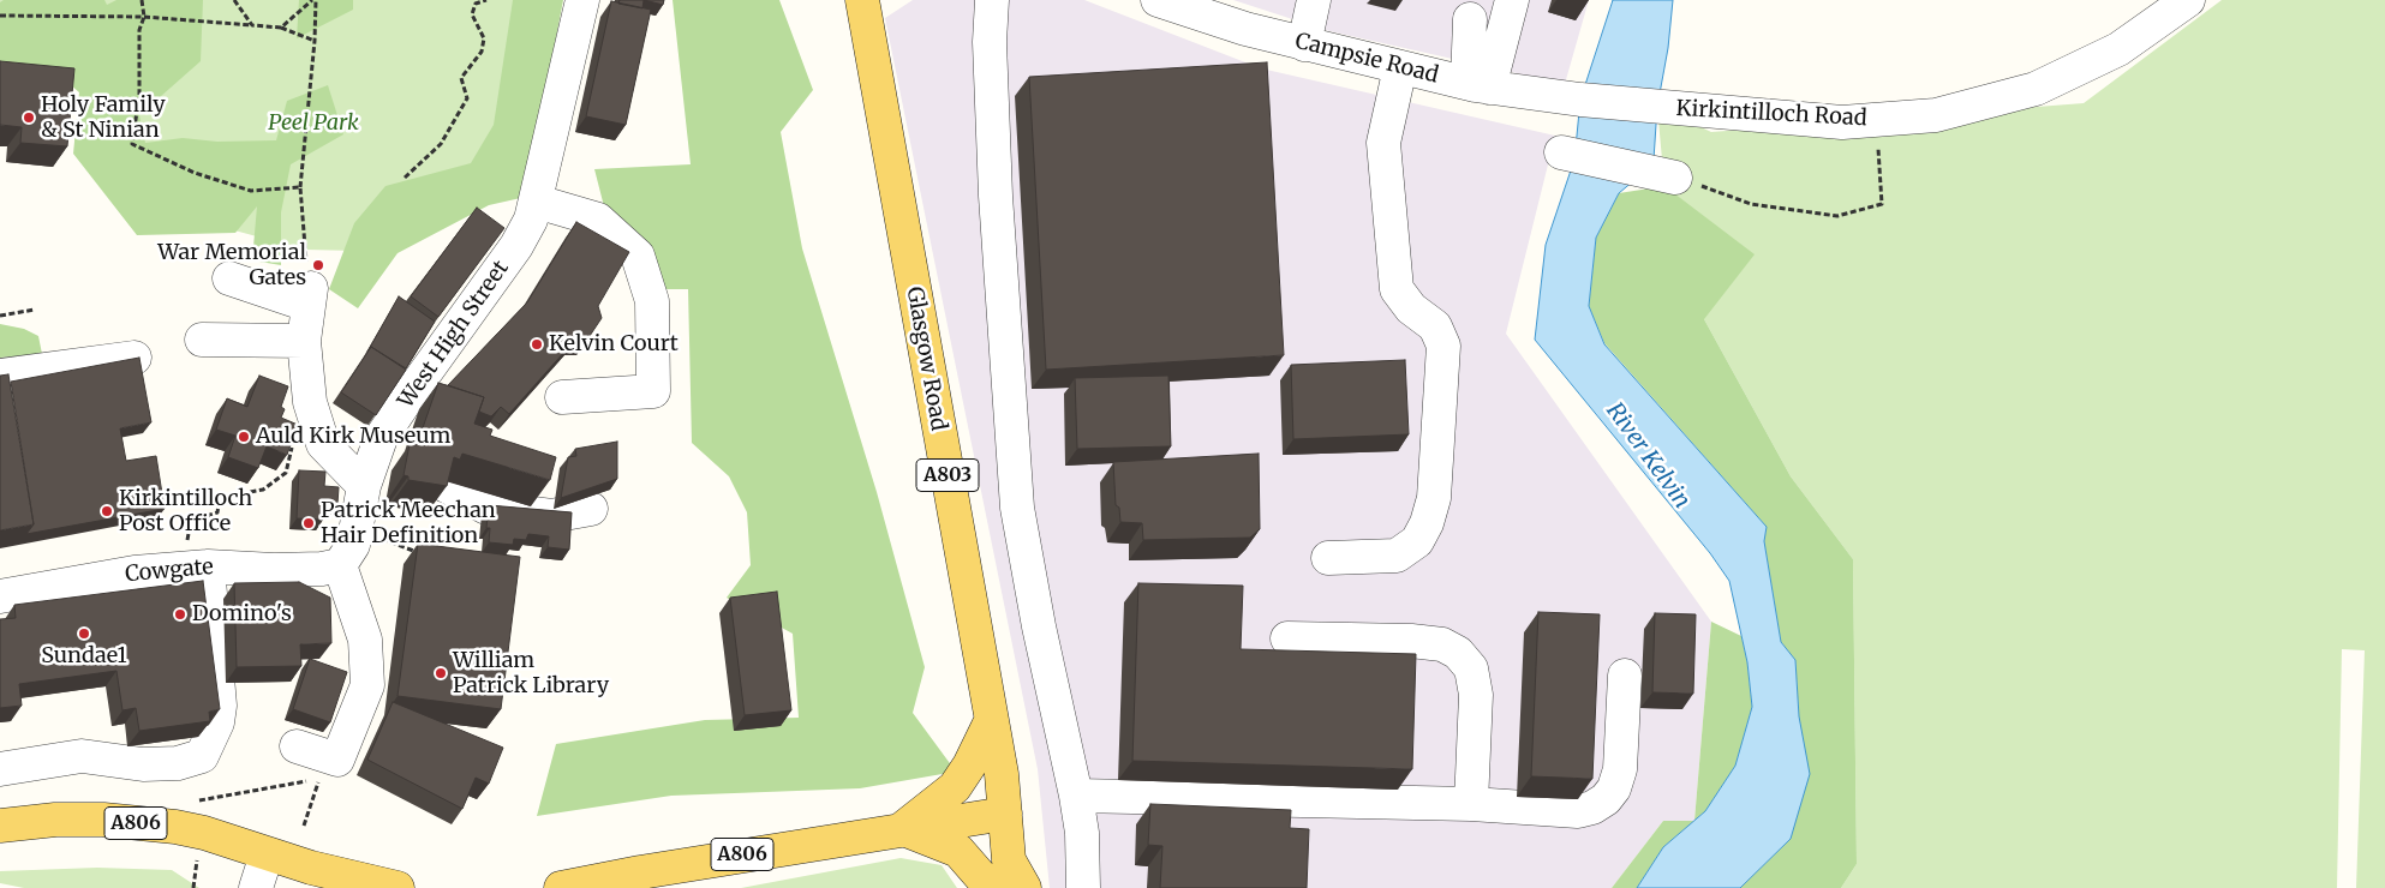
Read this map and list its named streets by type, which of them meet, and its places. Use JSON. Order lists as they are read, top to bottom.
{
  "streets": {
    "main road": ["Glasgow Road", "A803", "A806"],
    "street": [
      "Campsie Road",
      "Kirkintilloch Road",
      "West High Street",
      "Cowgate"
    ]
  },
  "crossings": [
    ["Campsie Road", "Kirkintilloch Road"],
    ["West High Street", "Cowgate"],
    ["Glasgow Road", "A806"]
  ],
  "water": ["River Kelvin"],
  "parks": ["Peel Park"],
  "places": [
    "Holy Family & St Ninian",
    "War Memorial Gates",
    "Kelvin Court",
    "Auld Kirk Museum",
    "Kirkintilloch Post Office",
    "Patrick Meechan Hair Definition",
    "Domino's",
    "Sundae1",
    "William Patrick Library"
  ]
}
